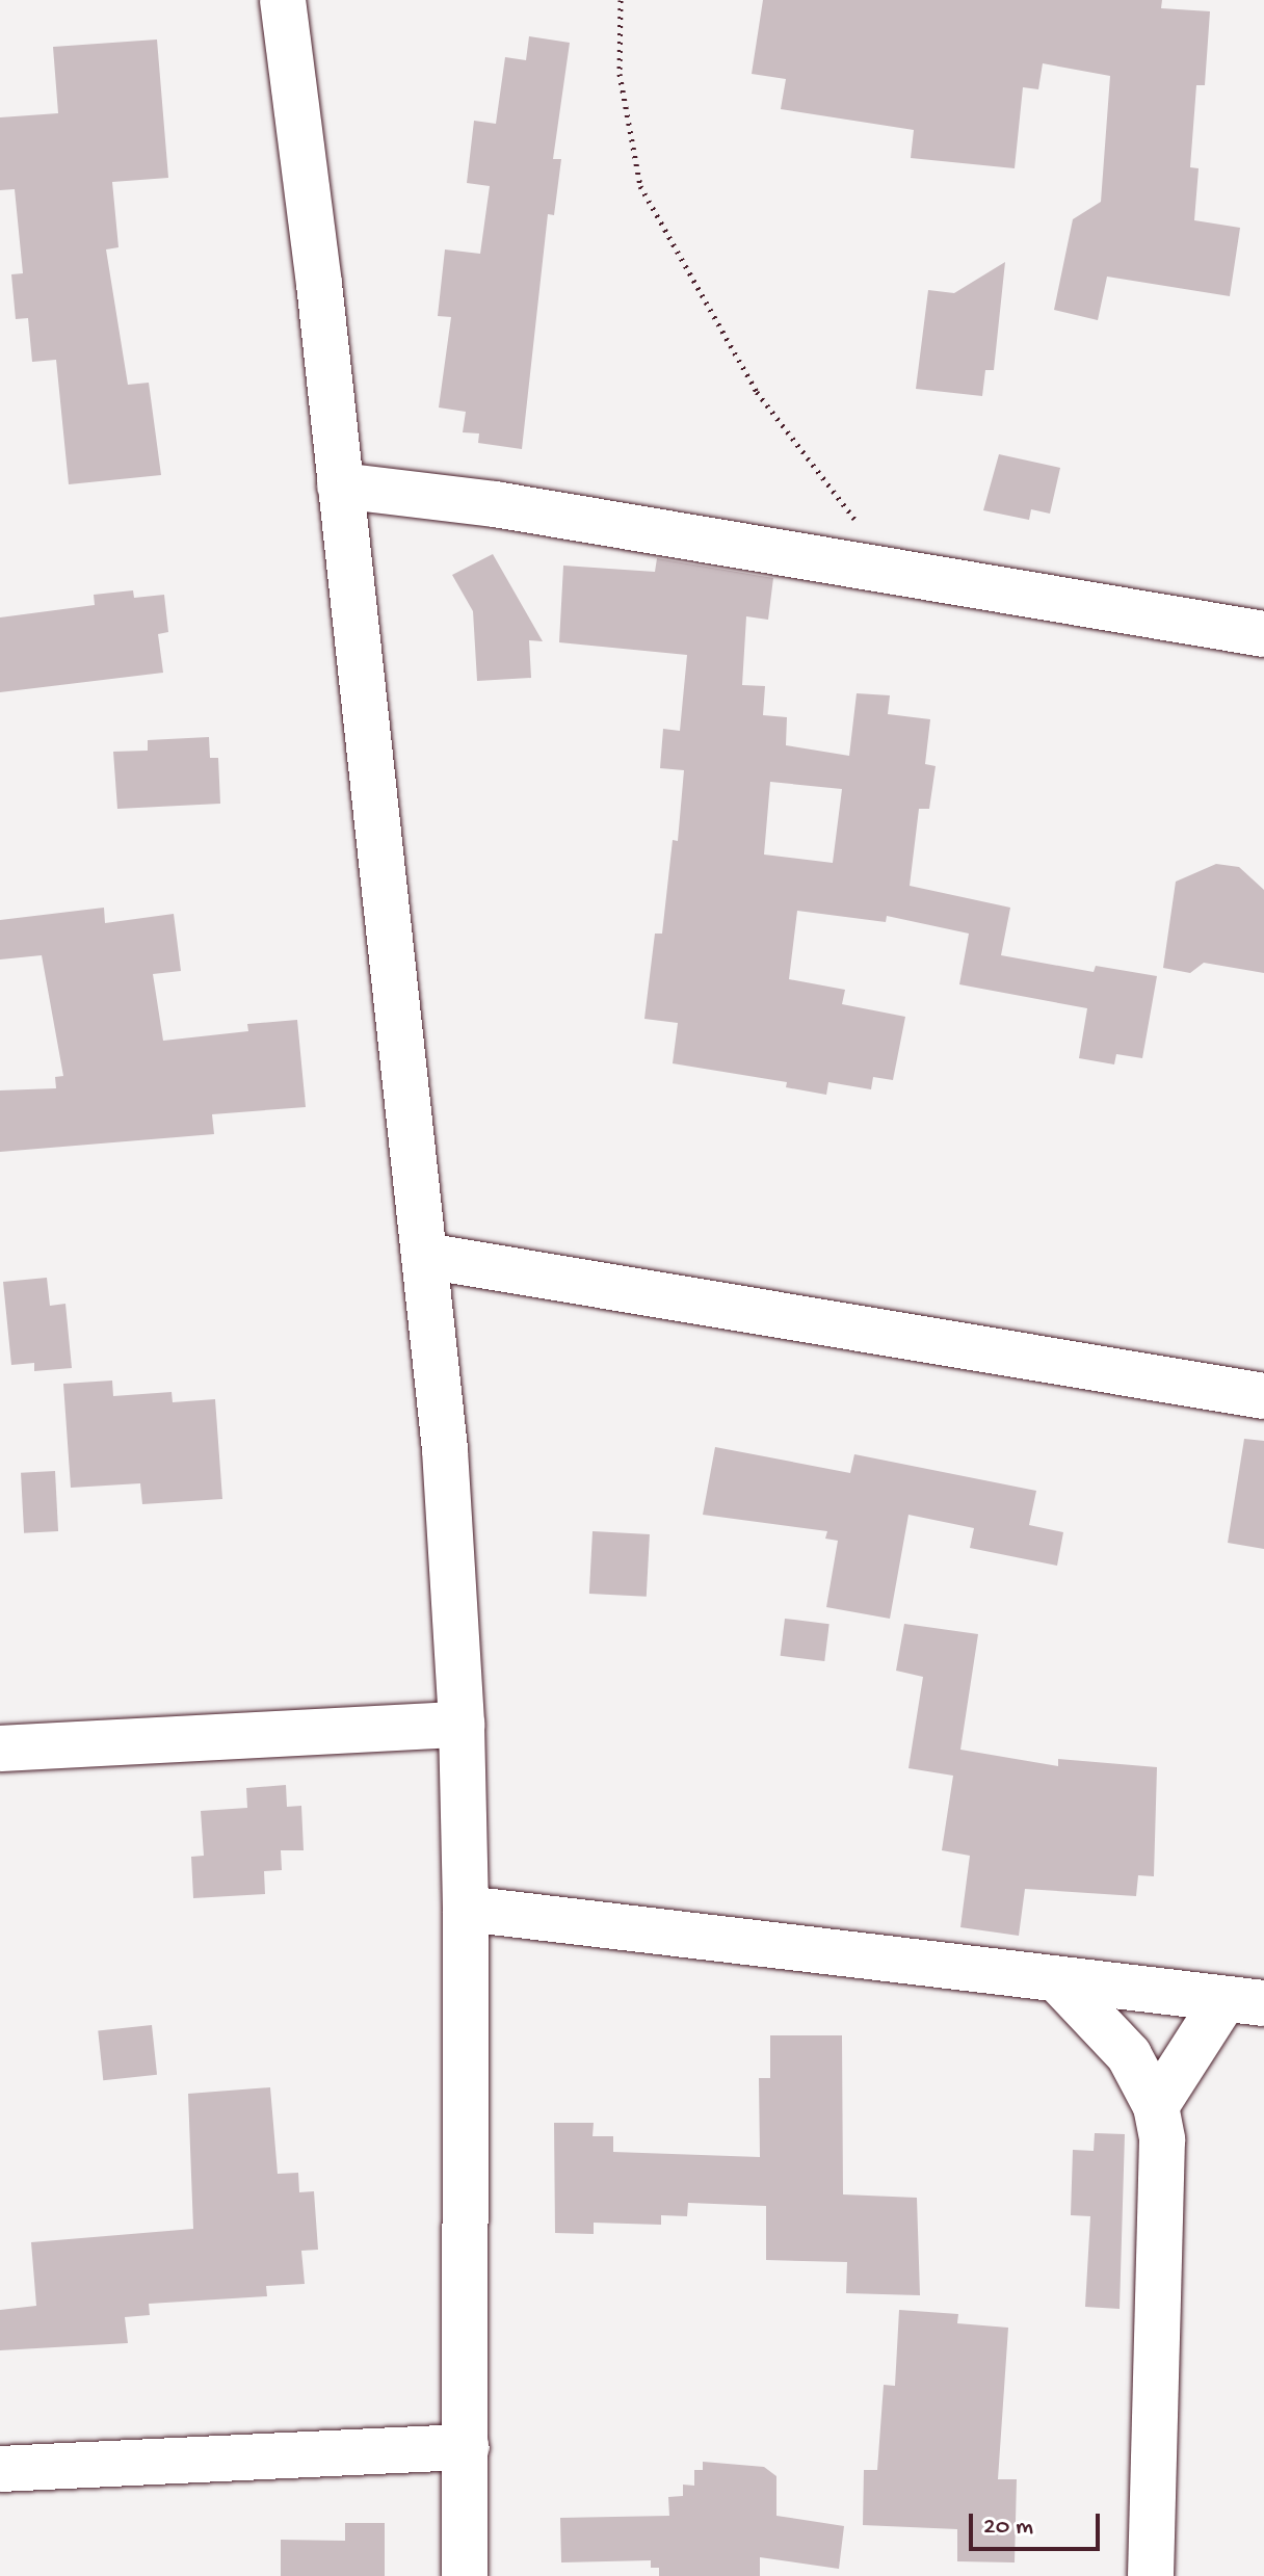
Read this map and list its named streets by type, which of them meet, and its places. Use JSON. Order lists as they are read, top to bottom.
{
  "scale_bar": "20 m"
}
